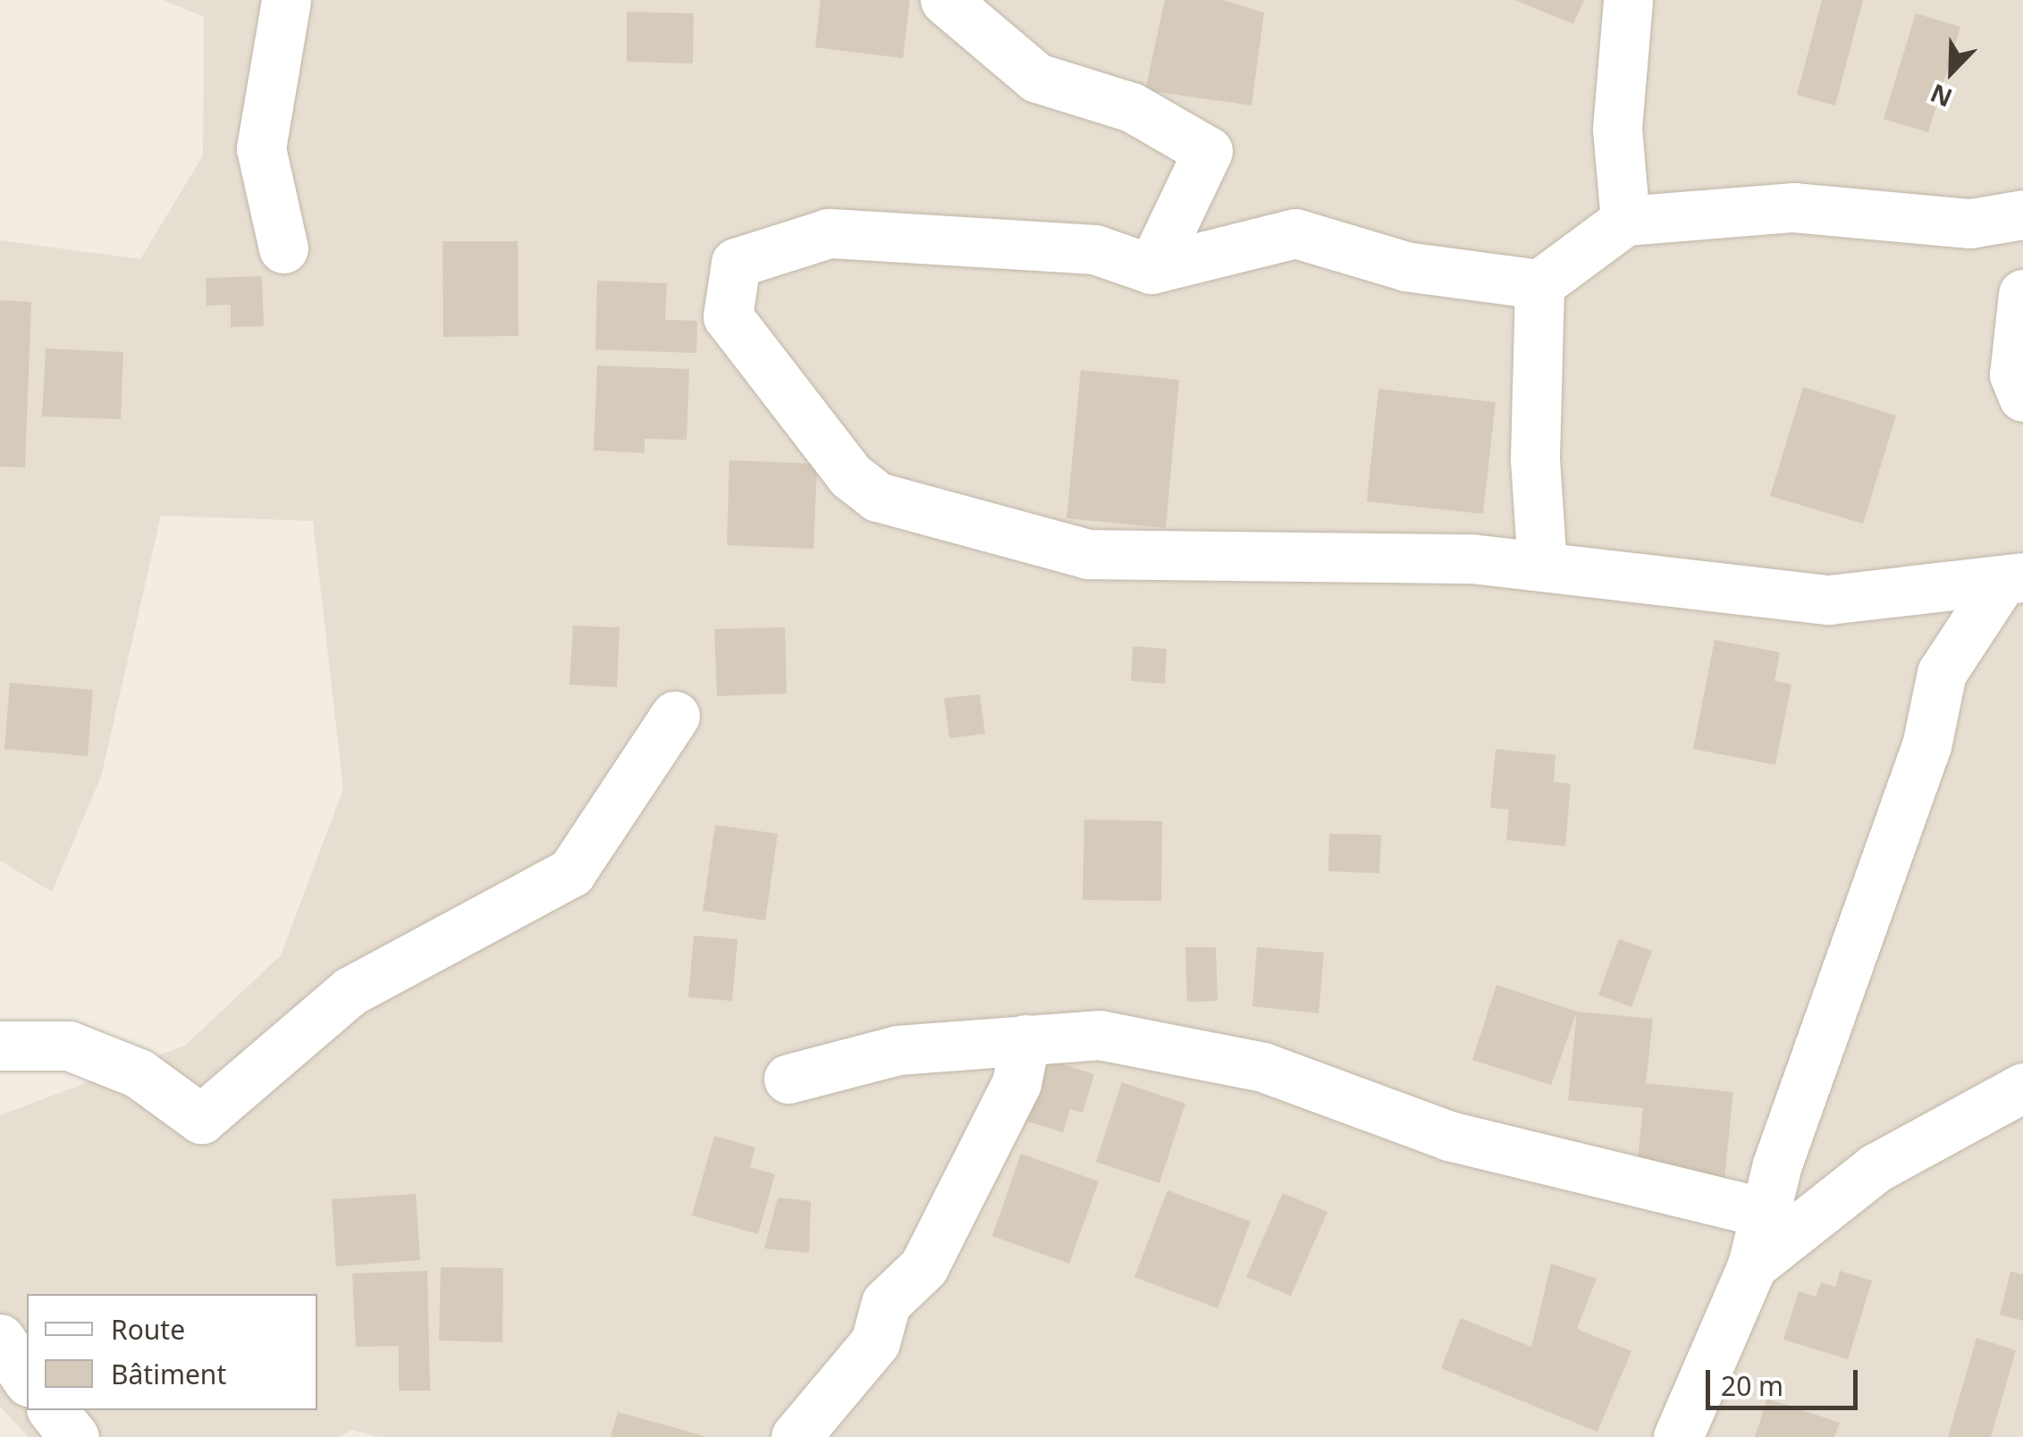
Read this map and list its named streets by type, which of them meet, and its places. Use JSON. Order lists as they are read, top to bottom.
{
  "legend": ["Route", "Bâtiment"],
  "scale_bar": "20 m",
  "north": "bottom left"
}
